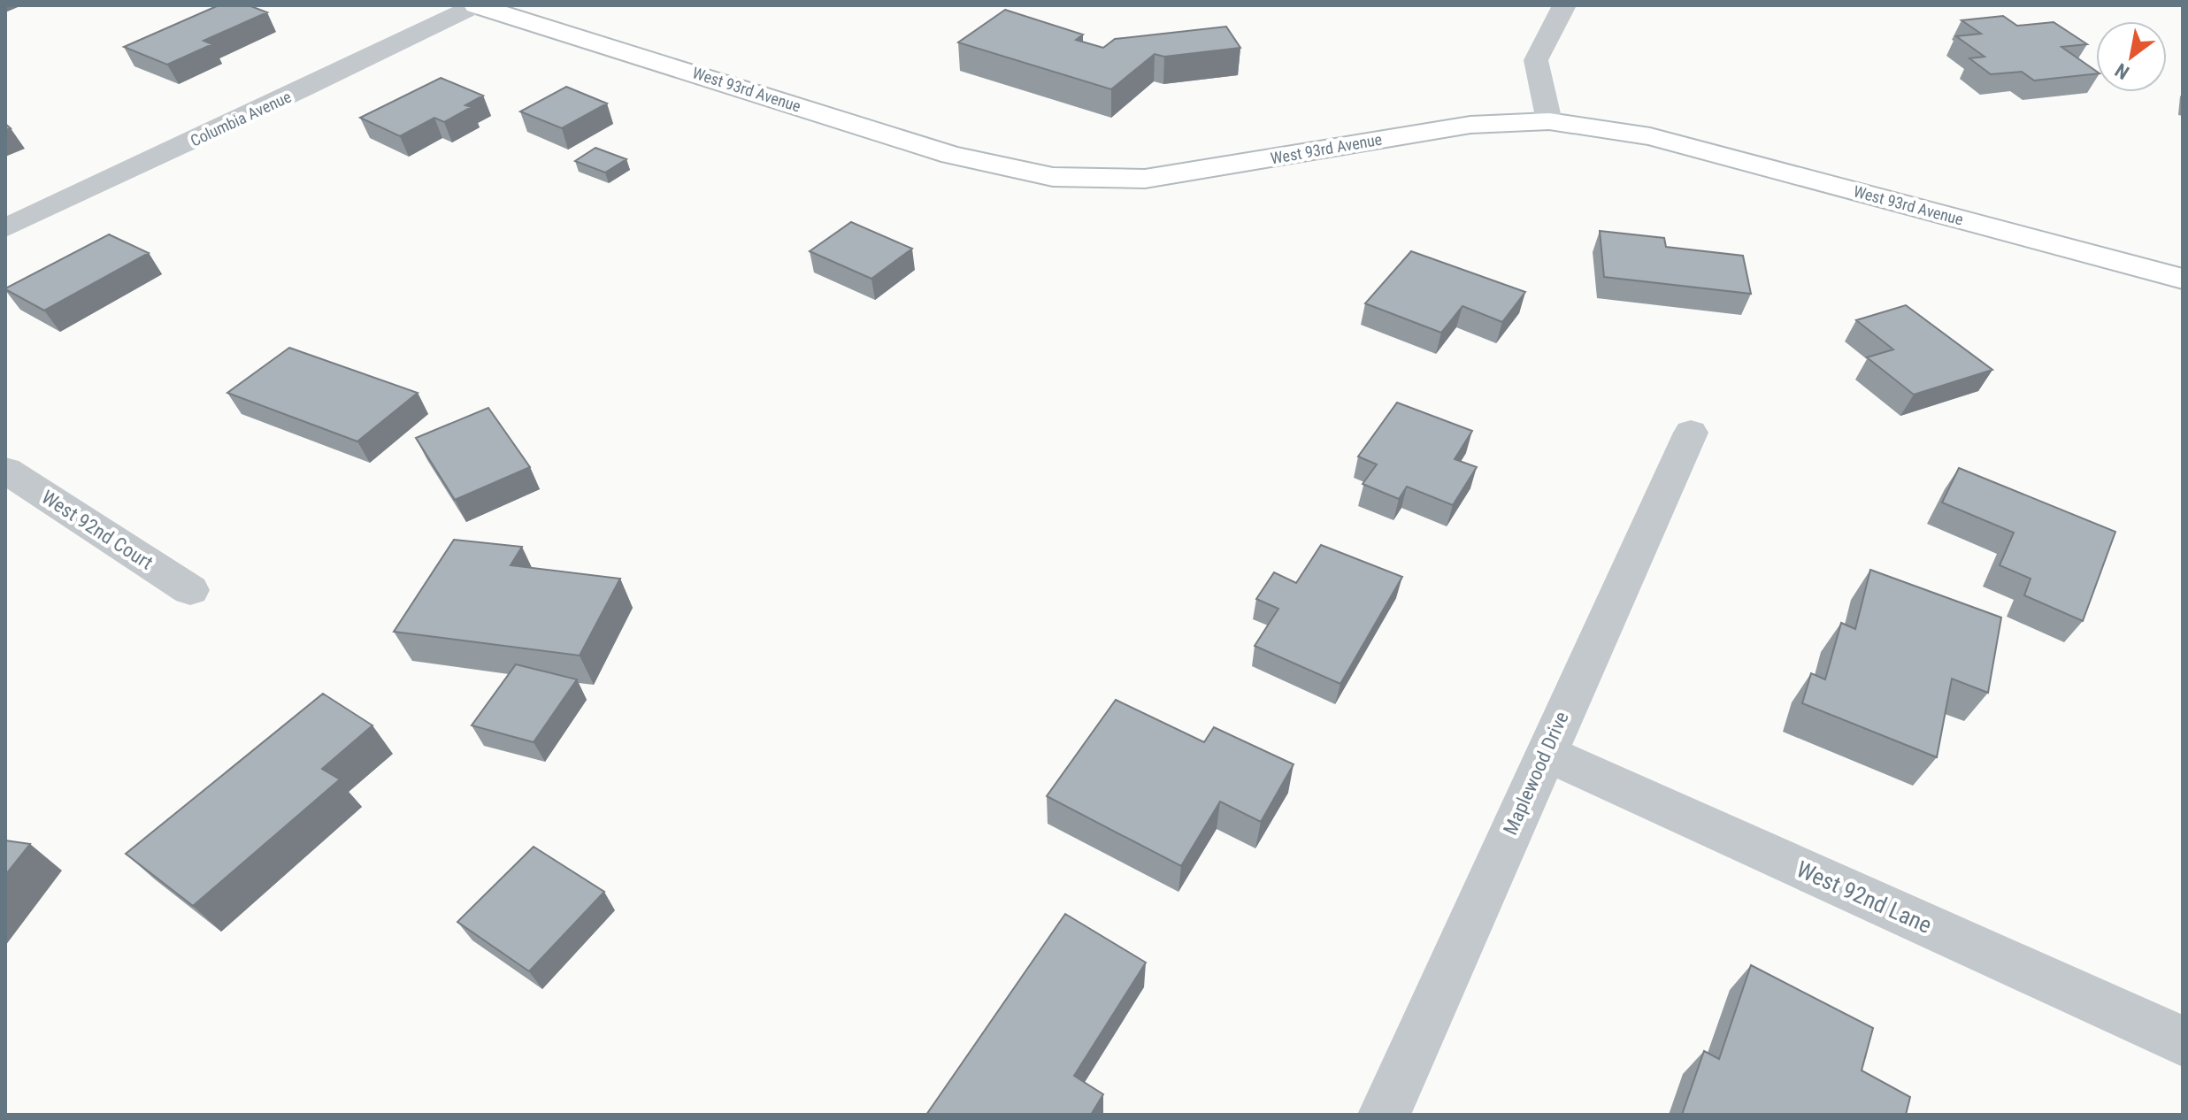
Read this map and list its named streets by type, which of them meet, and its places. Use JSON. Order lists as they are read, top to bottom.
{
  "streets": {
    "street": [
      "West 93rd Avenue",
      "Columbia Avenue",
      "West 92nd Court",
      "Maplewood Drive",
      "West 92nd Lane"
    ]
  },
  "crossings": [
    ["West 93rd Avenue", "Columbia Avenue"],
    ["Maplewood Drive", "West 92nd Lane"]
  ],
  "north": "bottom left"
}
